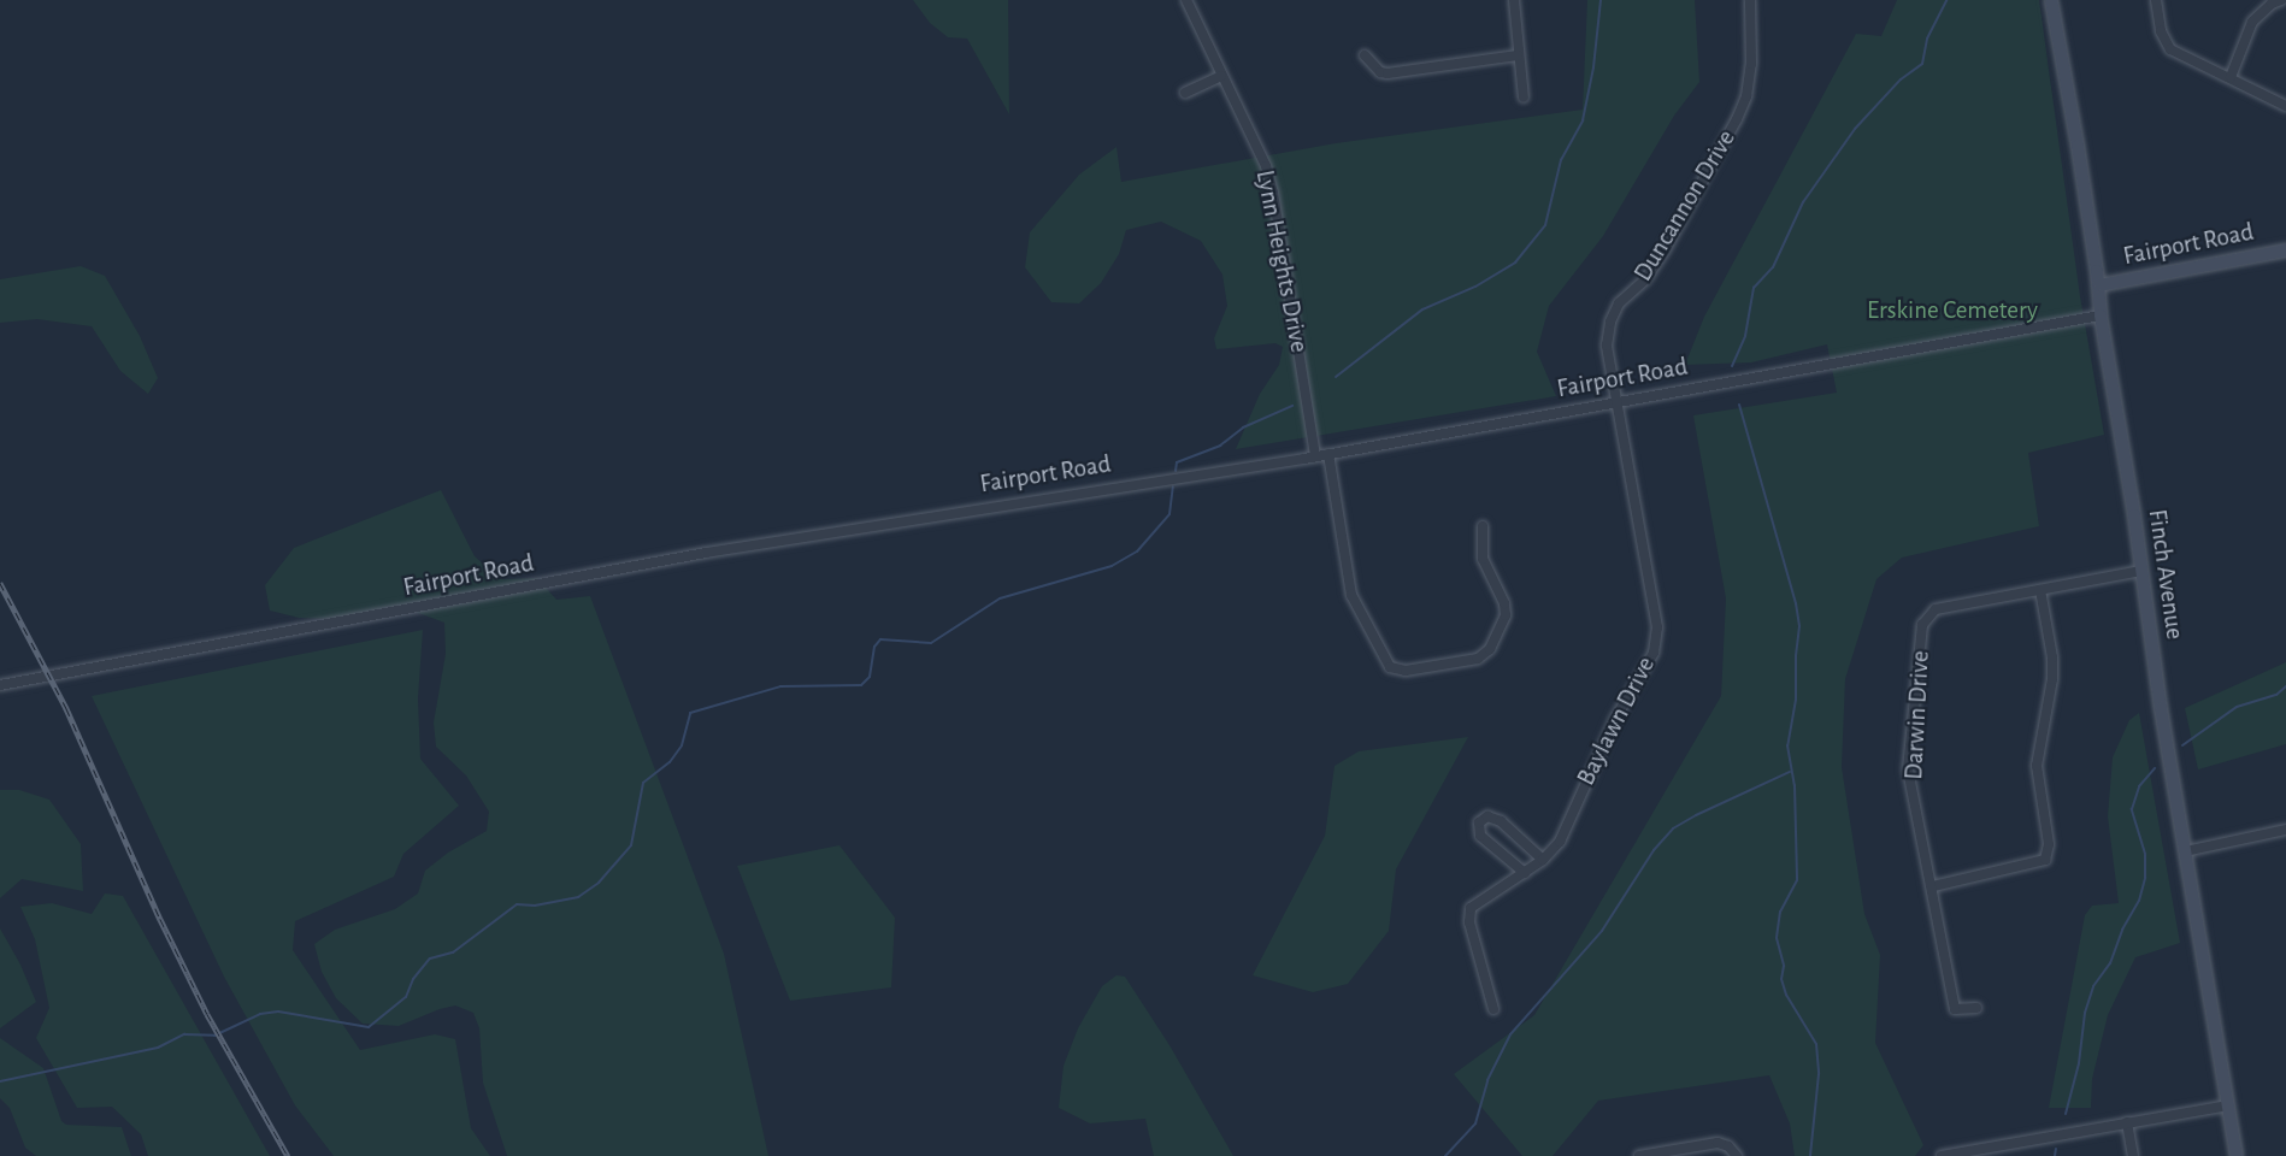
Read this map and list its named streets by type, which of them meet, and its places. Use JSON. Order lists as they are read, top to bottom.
{
  "streets": {
    "main road": ["Fairport Road", "Finch Avenue"],
    "street": [
      "Duncannon Drive",
      "Lynn Heights Drive",
      "Darwin Drive",
      "Baylawn Drive"
    ]
  },
  "crossings": [
    ["Duncannon Drive", "Fairport Road"],
    ["Duncannon Drive", "Baylawn Drive"],
    ["Fairport Road", "Lynn Heights Drive"],
    ["Fairport Road", "Finch Avenue"],
    ["Fairport Road", "Baylawn Drive"],
    ["Finch Avenue", "Darwin Drive"]
  ],
  "parks": ["Erskine Cemetery"]
}
